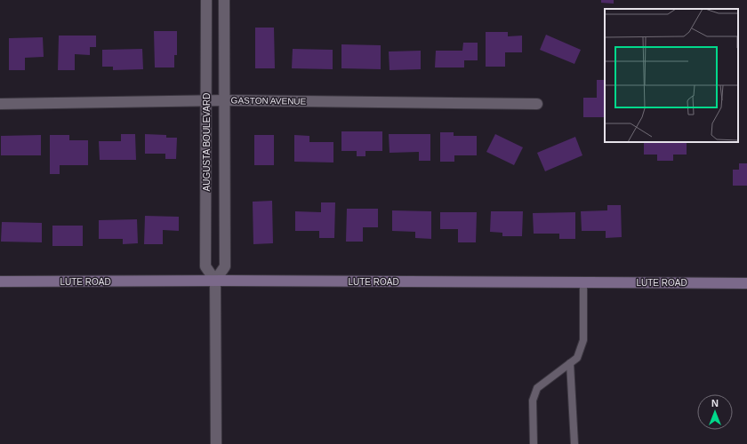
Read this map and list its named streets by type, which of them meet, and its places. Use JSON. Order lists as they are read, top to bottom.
{
  "streets": {
    "street": ["GASTON AVENUE", "AUGUSTA BOULEVARD", "LUTE ROAD"]
  },
  "crossings": [
    ["GASTON AVENUE", "AUGUSTA BOULEVARD"],
    ["AUGUSTA BOULEVARD", "LUTE ROAD"]
  ],
  "north": "top"
}
